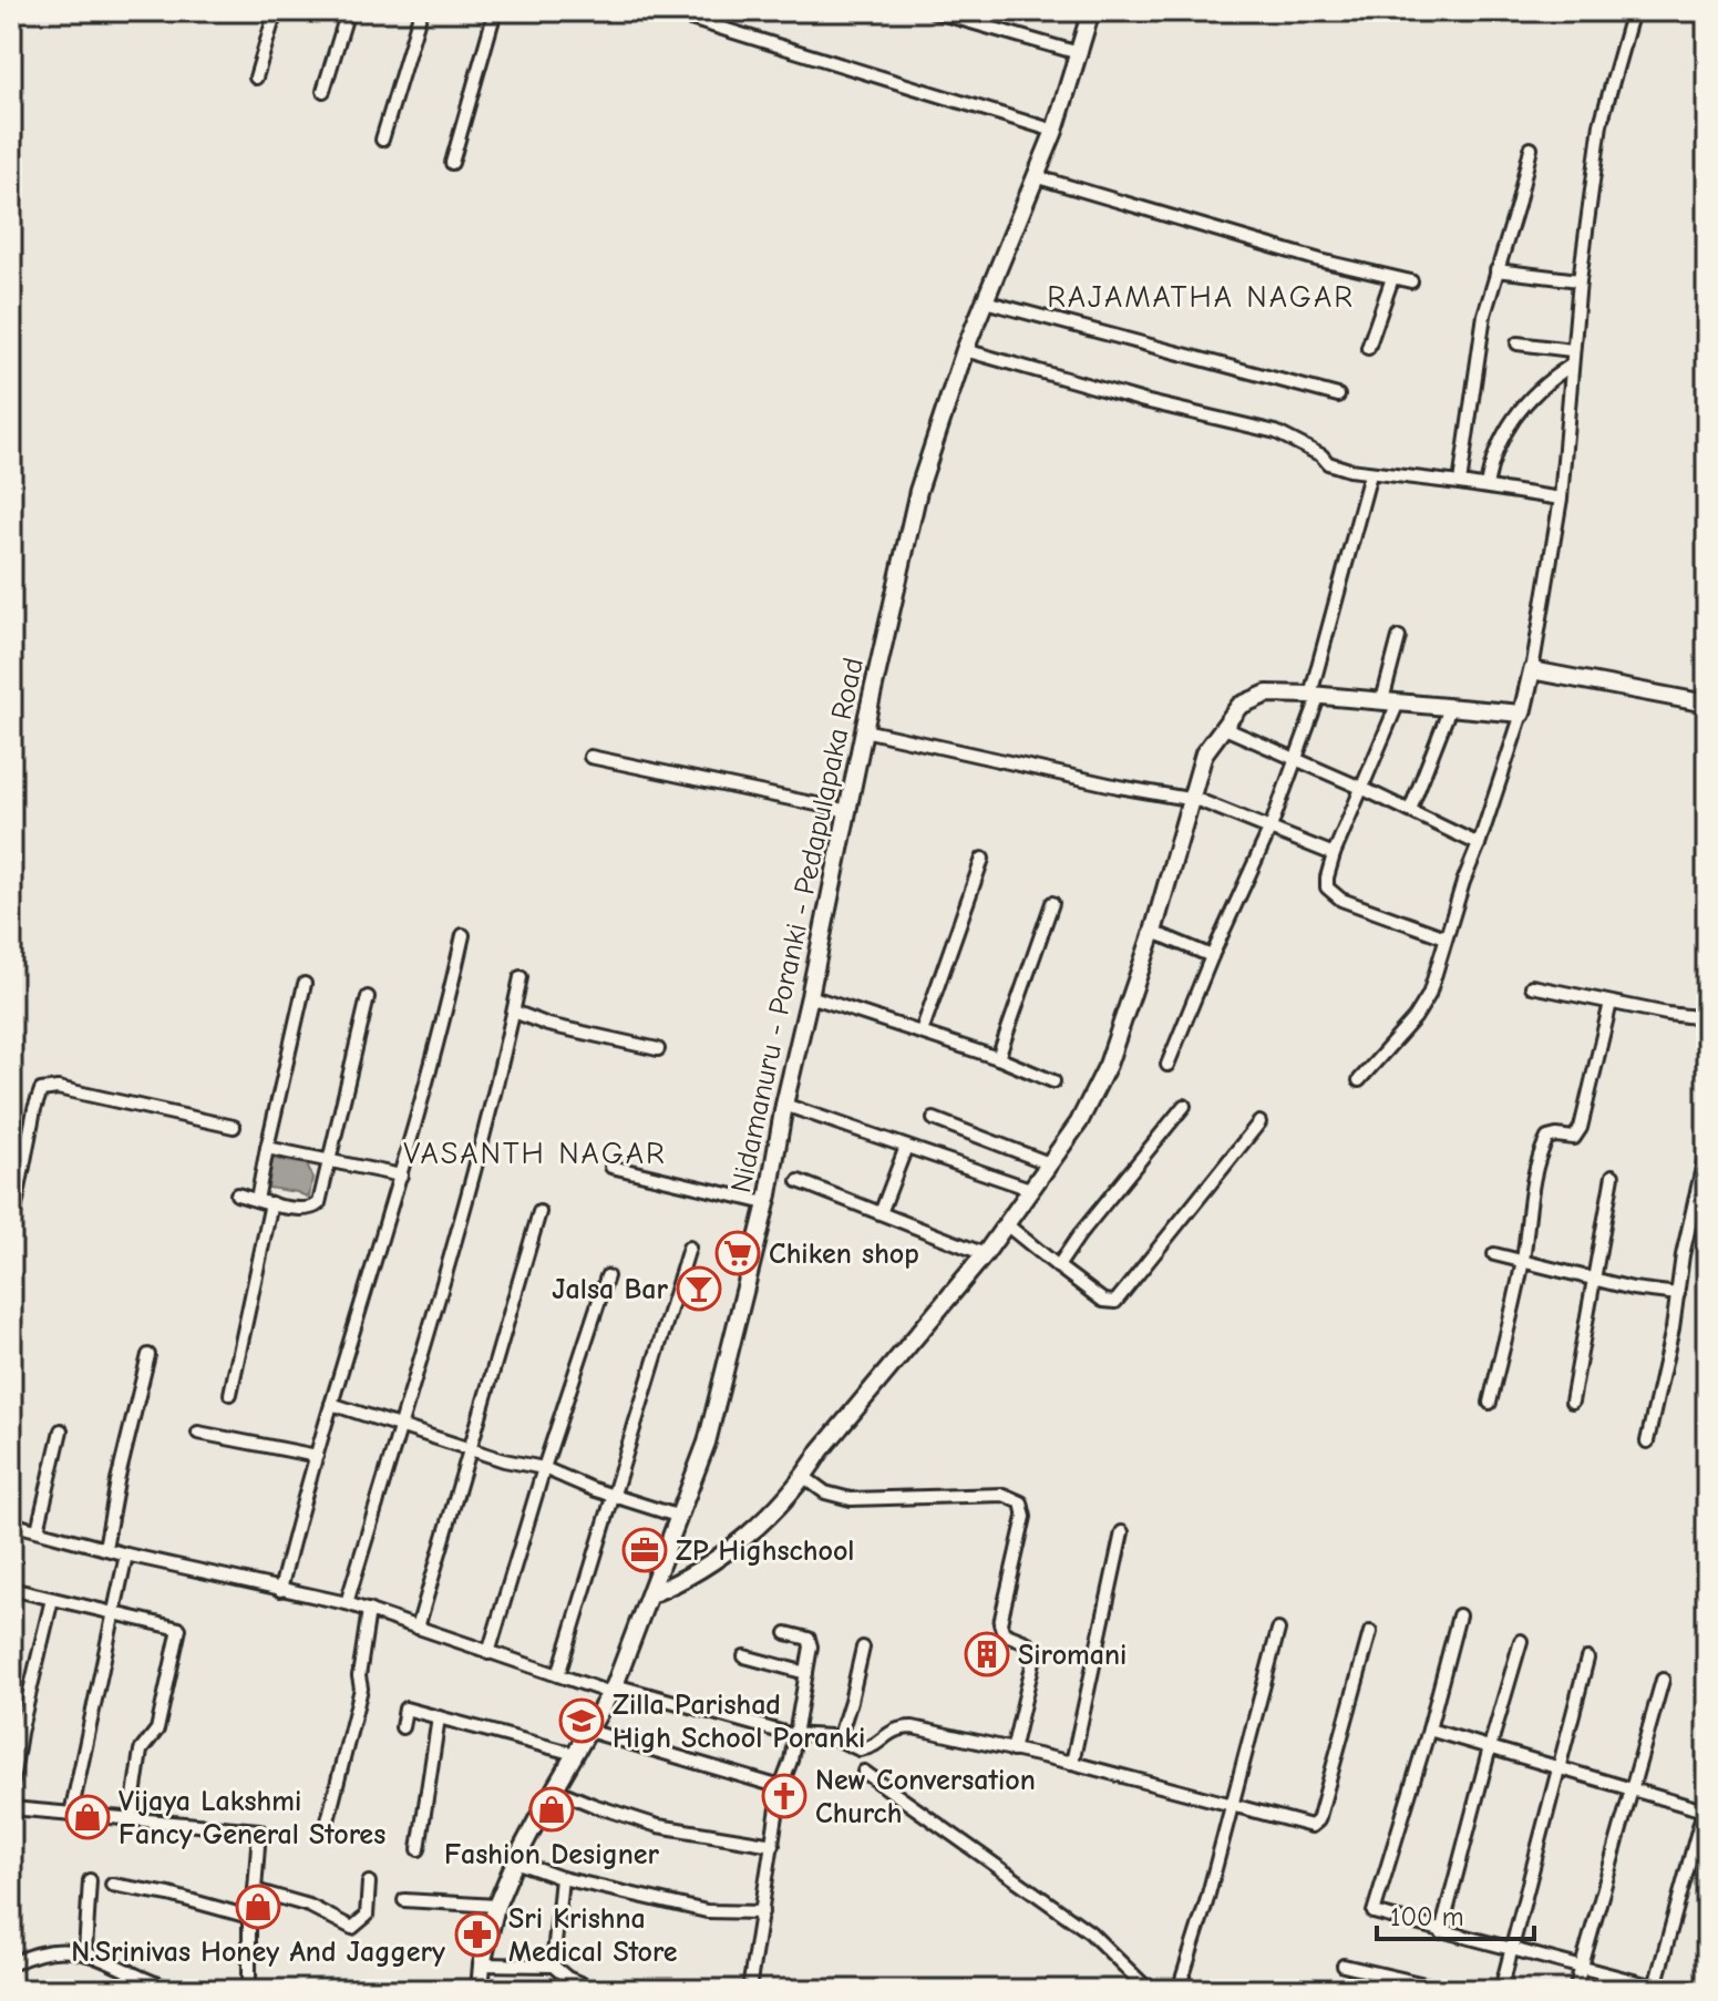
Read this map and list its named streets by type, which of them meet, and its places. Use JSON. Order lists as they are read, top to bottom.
{
  "streets": {
    "main road": ["Nidamanuru - Poranki - Pedapulapaka Road"]
  },
  "districts": ["RAJAMATHA NAGAR", "VASANTH NAGAR"],
  "places": {
    "supermarket": ["Chiken shop"],
    "bar": ["Jalsa Bar"],
    "office": ["ZP Highschool"],
    "building": ["Siromani"],
    "school or university": ["Zilla Parishad High School Poranki"],
    "church": ["New Conversation Church"],
    "shop": ["Fashion Designer", "Vijaya Lakshmi Fancy General Stores", "N.Srinivas Honey And Jaggery"],
    "pharmacy": ["Sri Krishna Medical Store"]
  },
  "scale_bar": "100 m"
}
